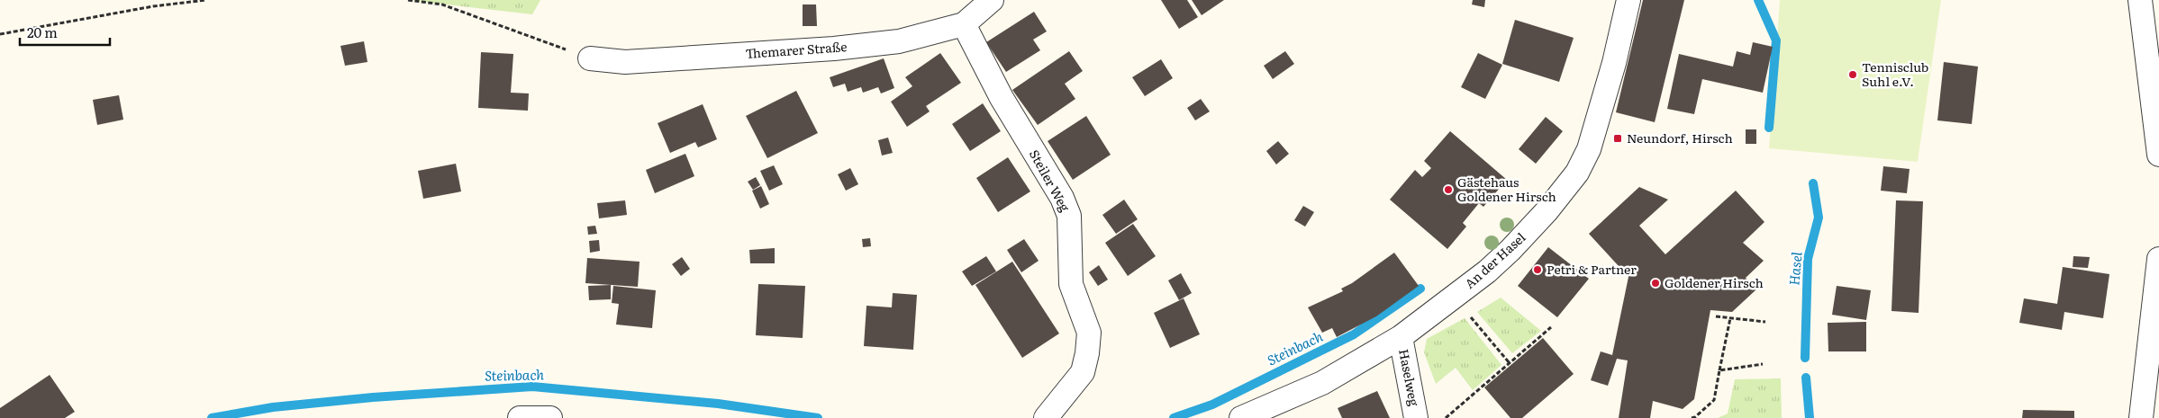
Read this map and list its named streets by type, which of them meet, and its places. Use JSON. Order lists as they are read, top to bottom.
{
  "streets": {
    "street": [
      "Themarer Straße",
      "Steiler Weg",
      "An der Hasel",
      "Haselweg"
    ]
  },
  "crossings": [
    ["Themarer Straße", "Steiler Weg"],
    ["An der Hasel", "Haselweg"]
  ],
  "water": ["Hasel", "Steinbach"],
  "places": {
    "other": [
      "Tennisclub Suhl e.V.",
      "Gästehaus Goldener Hirsch",
      "Petri & Partner",
      "Goldener Hirsch"
    ],
    "transit": ["Neundorf, Hirsch"]
  },
  "scale_bar": "20 m"
}
